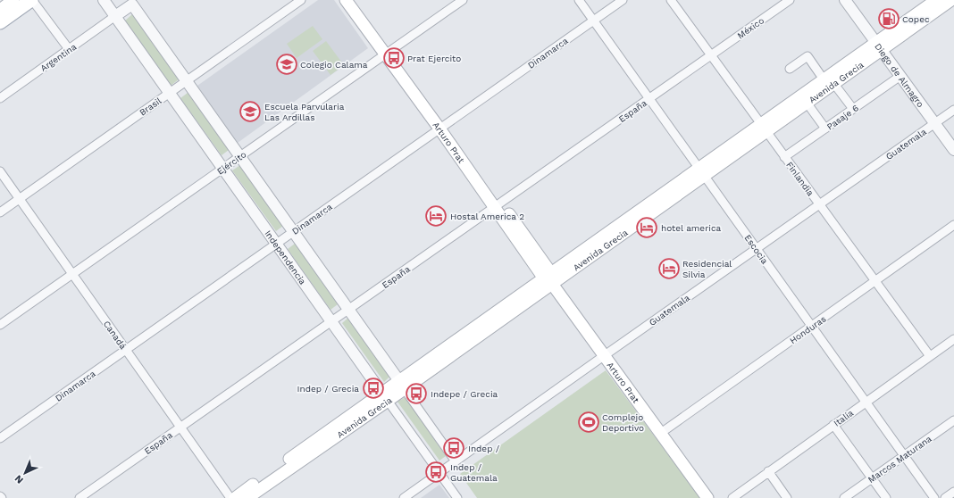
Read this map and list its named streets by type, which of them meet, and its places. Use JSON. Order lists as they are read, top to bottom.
{
  "streets": {
    "main road": ["Avenida Grecia", "Arturo Prat"],
    "street": [
      "México",
      "Dinamarca",
      "Argentina",
      "Diego de Almagro",
      "Brasil",
      "España",
      "Pasaje 6",
      "Guatemala",
      "Ejército",
      "Finlandia",
      "Escocia",
      "Independencia",
      "Honduras",
      "Canadá",
      "Italia",
      "Marcos Maturana"
    ]
  },
  "crossings": [
    ["México", "España"],
    ["México", "Finlandia"],
    ["Dinamarca", "Arturo Prat"],
    ["Dinamarca", "Escocia"],
    ["Dinamarca", "Independencia"],
    ["Dinamarca", "Canadá"],
    ["Argentina", "Independencia"],
    ["Diego de Almagro", "Avenida Grecia"],
    ["Diego de Almagro", "Pasaje 6"],
    ["Diego de Almagro", "Guatemala"],
    ["Avenida Grecia", "Arturo Prat"],
    ["Avenida Grecia", "Finlandia"],
    ["Avenida Grecia", "Escocia"],
    ["Avenida Grecia", "Independencia"],
    ["Brasil", "Independencia"],
    ["Brasil", "Canadá"],
    ["España", "Arturo Prat"],
    ["España", "Finlandia"],
    ["España", "Escocia"],
    ["España", "Independencia"],
    ["España", "Canadá"],
    ["Pasaje 6", "Finlandia"],
    ["Arturo Prat", "Guatemala"],
    ["Arturo Prat", "Ejército"],
    ["Arturo Prat", "Honduras"],
    ["Guatemala", "Finlandia"],
    ["Guatemala", "Escocia"],
    ["Guatemala", "Independencia"],
    ["Ejército", "Independencia"],
    ["Ejército", "Canadá"],
    ["Finlandia", "Honduras"],
    ["Finlandia", "Italia"],
    ["Escocia", "Honduras"],
    ["Escocia", "Italia"],
    ["Escocia", "Marcos Maturana"]
  ],
  "places": {
    "fuel station": ["Copec"],
    "bus stop": [
      "Prat Ejercito",
      "Indep / Grecia",
      "Indepe / Grecia",
      "Indep /",
      "Indep / Guatemala"
    ],
    "school or university": ["Colegio Calama", "Escuela Parvularia Las Ardillas"],
    "hotel": ["Hostal America 2", "hotel america", "Residencial Silvia"],
    "sports": ["Complejo Deportivo"]
  },
  "north": "bottom left"
}
